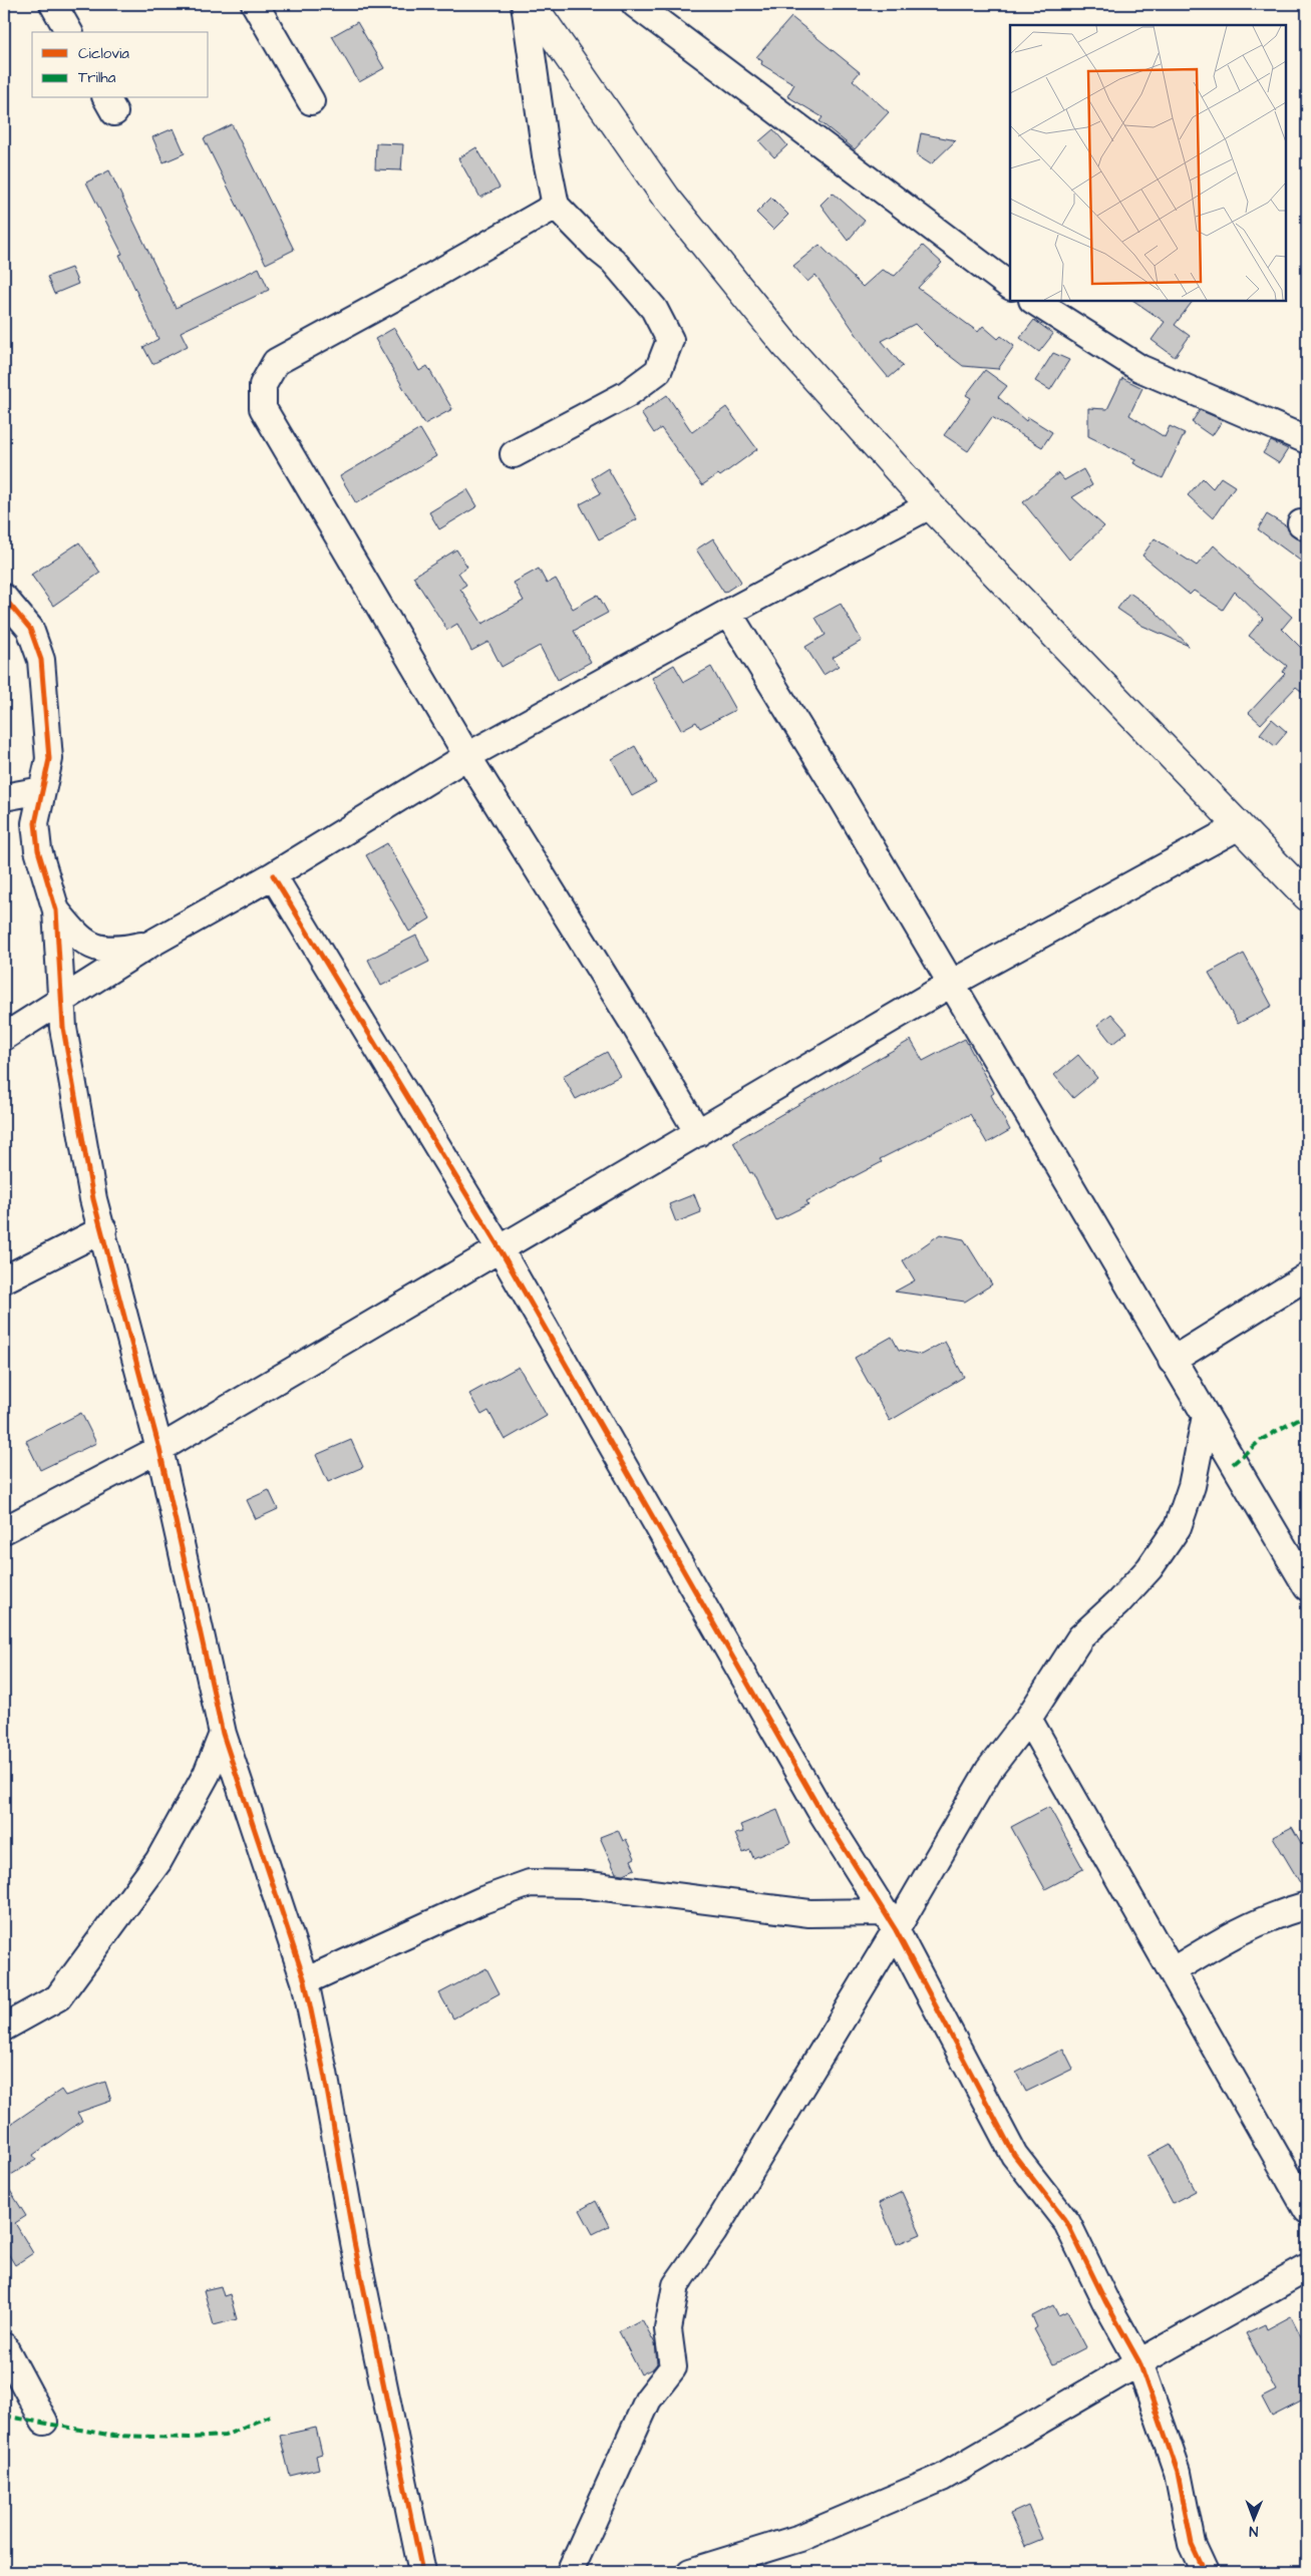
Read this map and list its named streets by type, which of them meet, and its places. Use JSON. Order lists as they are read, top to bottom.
{
  "legend": ["Ciclovia", "Trilha"],
  "north": "bottom"
}
